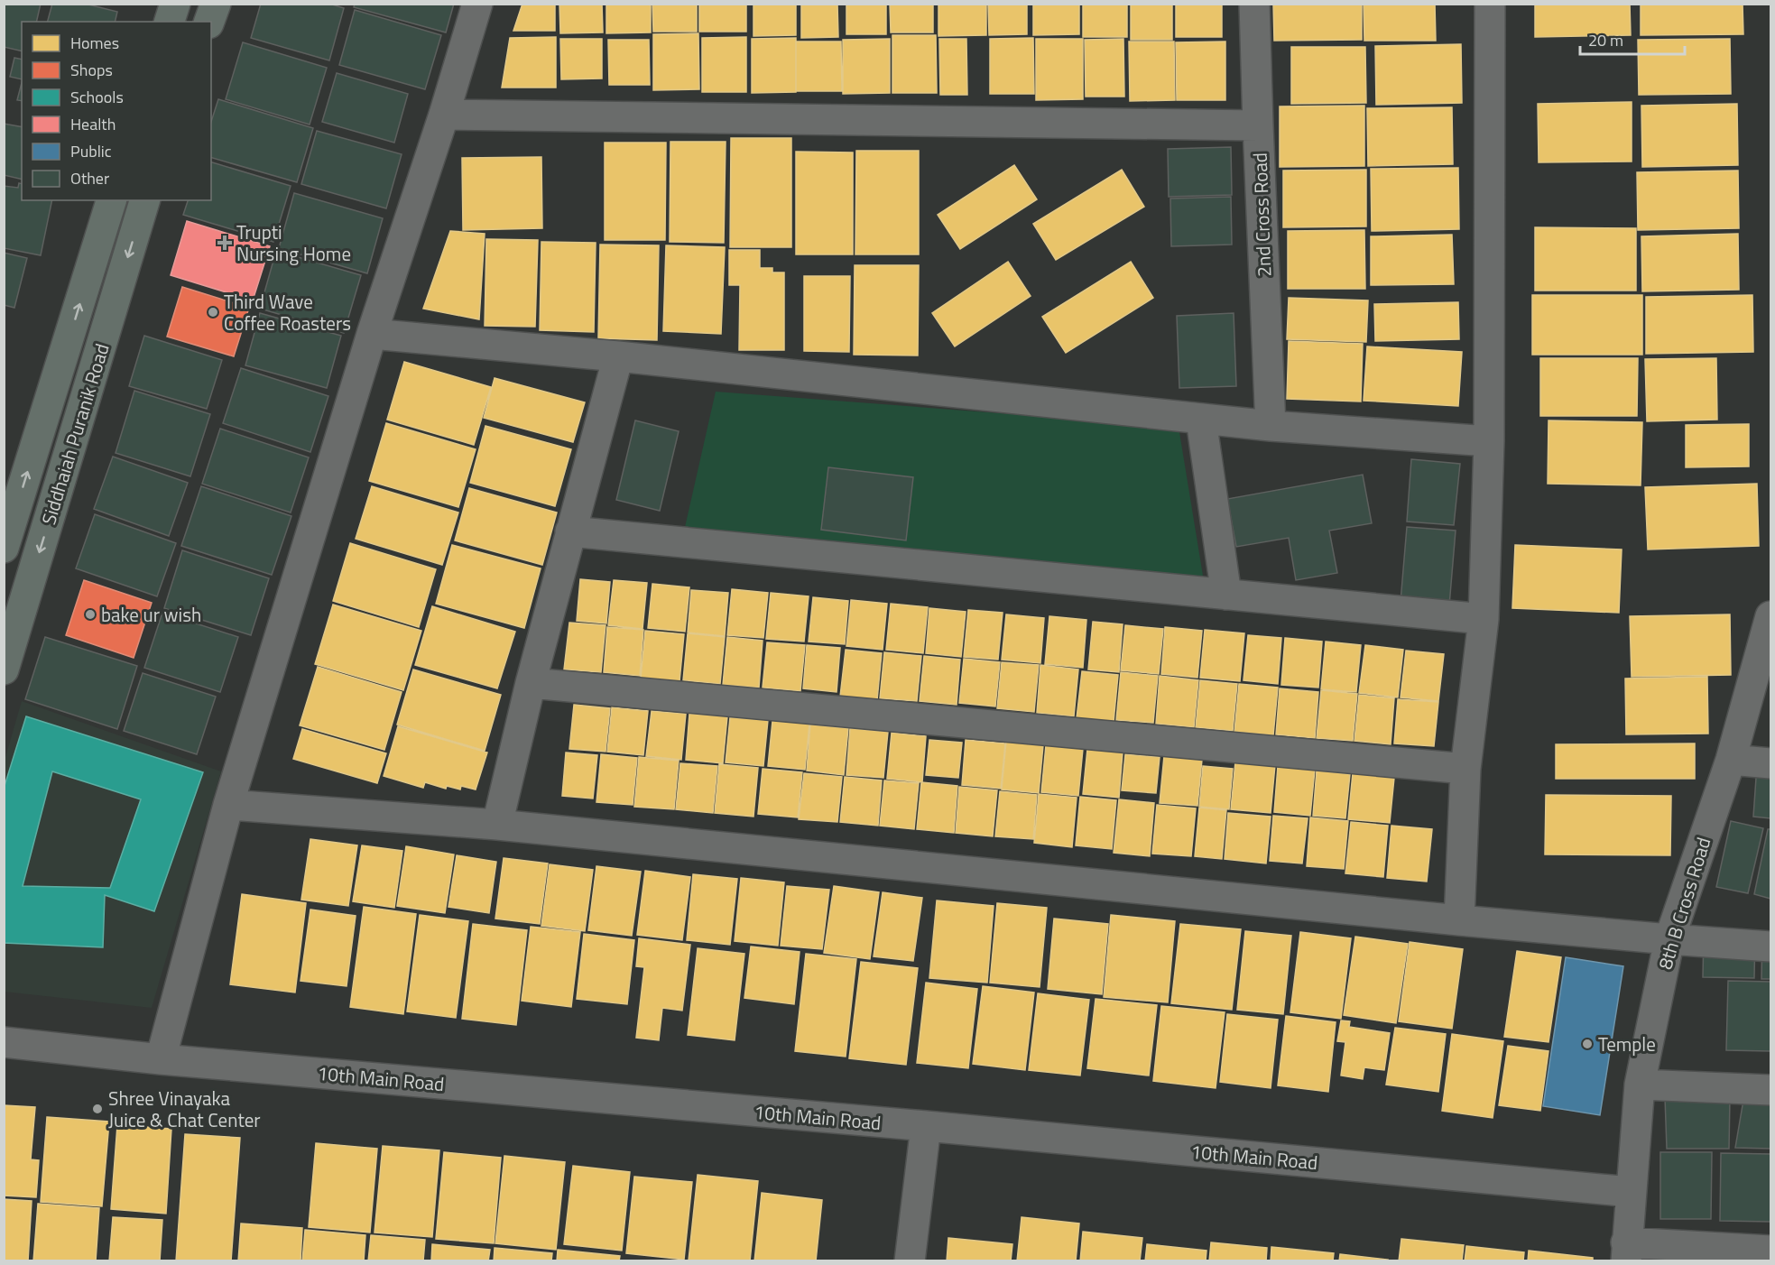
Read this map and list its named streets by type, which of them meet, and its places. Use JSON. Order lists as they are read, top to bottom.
{
  "streets": {
    "main road": ["Siddhaiah Puranik Road"],
    "street": ["2nd Cross Road", "8th B Cross Road", "10th Main Road"]
  },
  "crossings": [
    ["8th B Cross Road", "10th Main Road"]
  ],
  "places": {
    "health": ["Trupti Nursing Home"],
    "other": [
      "Third Wave Coffee Roasters",
      "bake ur wish",
      "Temple",
      "Shree Vinayaka Juice & Chat Center"
    ]
  },
  "legend": [
    "Homes",
    "Shops",
    "Schools",
    "Health",
    "Public",
    "Other"
  ],
  "scale_bar": "20 m"
}
